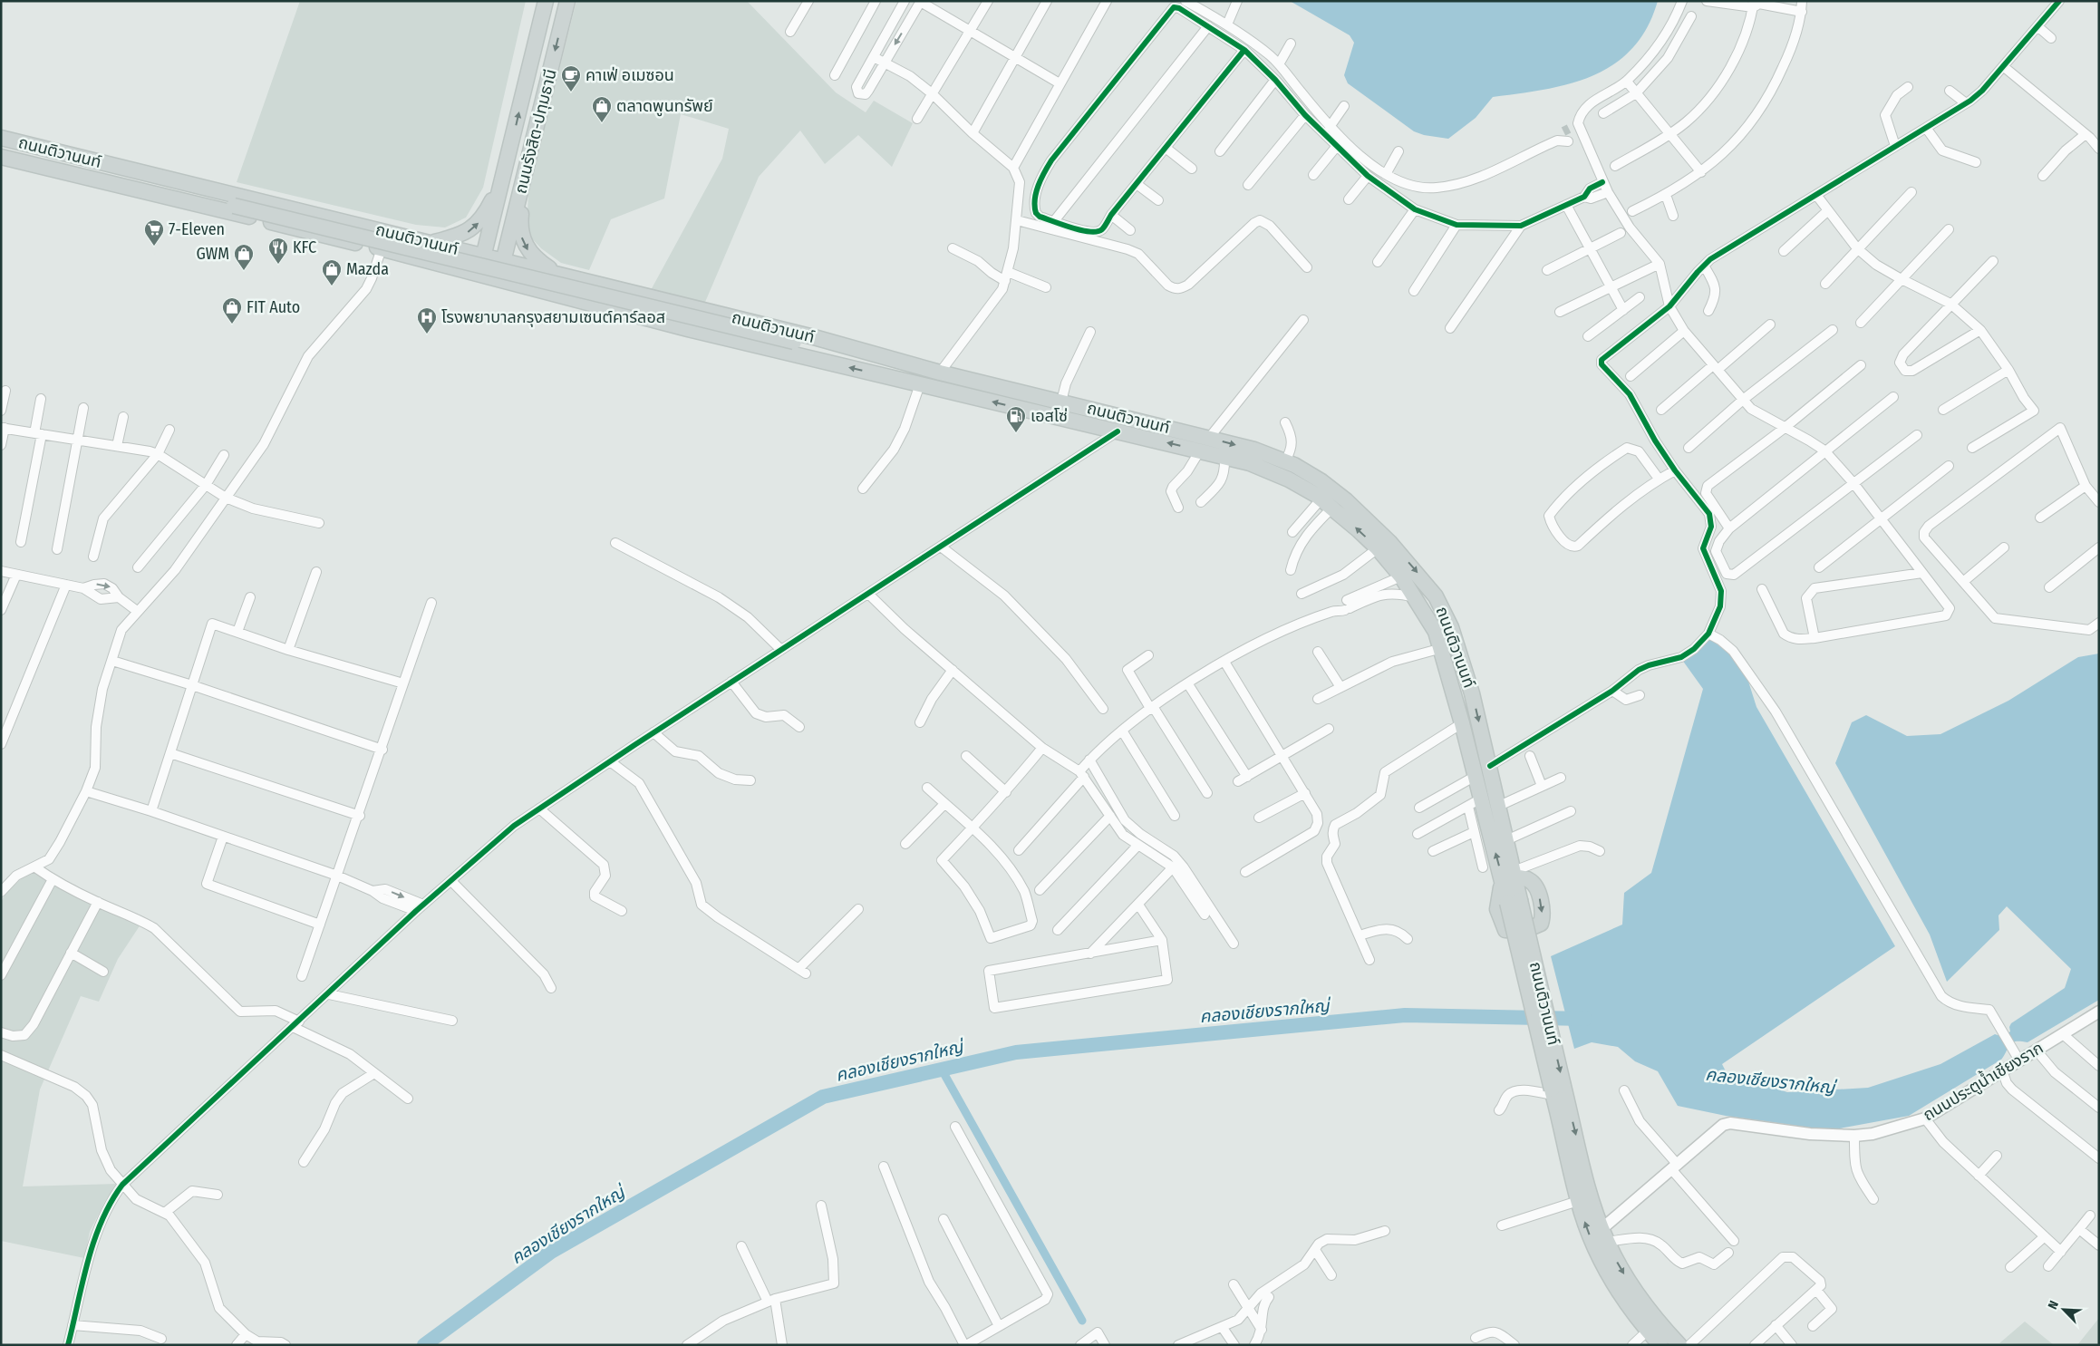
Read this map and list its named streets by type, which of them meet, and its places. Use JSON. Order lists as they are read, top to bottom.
{
  "streets": {
    "main road": ["ถนนรังสิต-ปทุมธานี", "ถนนติวานนท์"],
    "street": ["ถนนประตูน้ำเชียงราก"]
  },
  "crossings": [
    ["ถนนรังสิต-ปทุมธานี", "ถนนติวานนท์"],
    ["ถนนติวานนท์", "ถนนประตูน้ำเชียงราก"]
  ],
  "water": ["คลองเชียงรากใหญ่"],
  "places": {
    "cafe": ["คาเฟ่ อเมซอน"],
    "shop": [
      "ตลาดพูนทรัพย์",
      "GWM",
      "Mazda",
      "FIT Auto"
    ],
    "supermarket": ["7-Eleven"],
    "restaurant": ["KFC"],
    "hospital": ["โรงพยาบาลกรุงสยามเซนต์คาร์ลอส"],
    "fuel station": ["เอสโซ่"]
  },
  "north": "top left"
}
